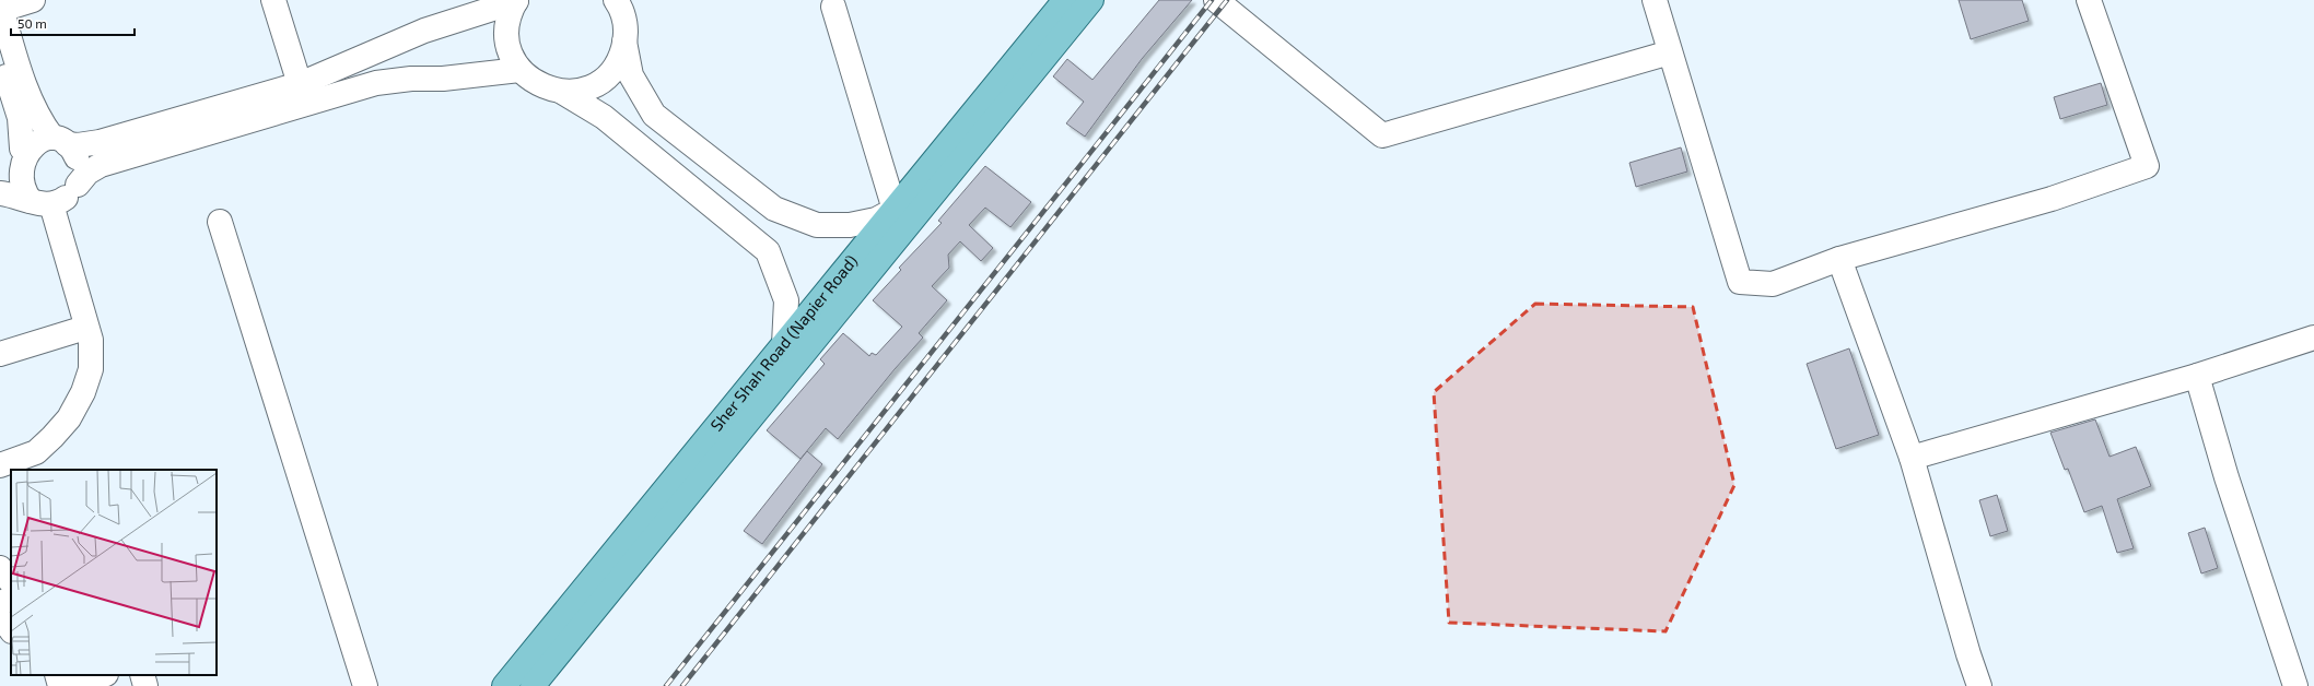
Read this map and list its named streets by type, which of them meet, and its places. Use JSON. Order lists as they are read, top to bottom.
{
  "streets": {
    "main road": ["Sher Shah Road (Napier Road)"]
  },
  "scale_bar": "50 m"
}
